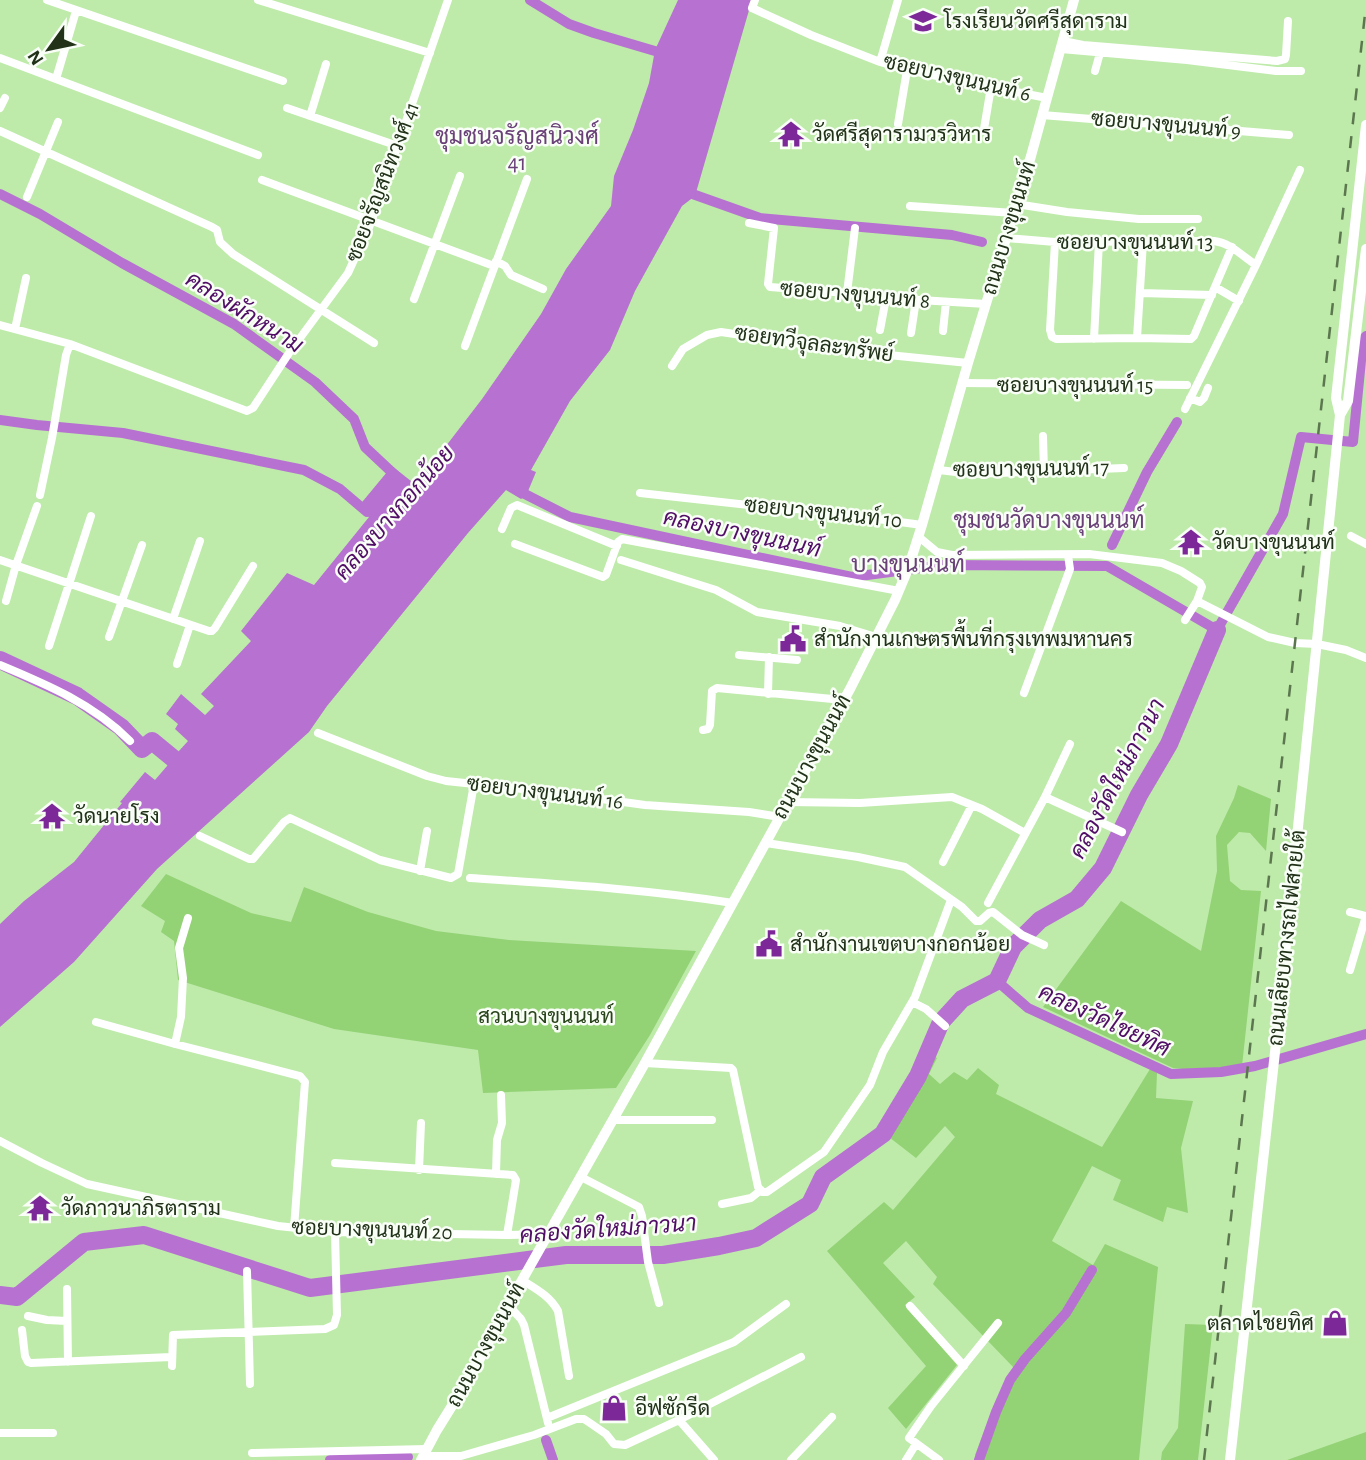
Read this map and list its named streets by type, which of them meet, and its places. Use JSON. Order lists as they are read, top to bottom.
{
  "streets": {
    "main road": ["ถนนเลียบทางรถไฟสายใต้"],
    "street": [
      "ซอยบางขุนนนท์ 6",
      "ซอยบางขุนนนท์ 9",
      "ซอยจรัญสนิทวงศ์ 41",
      "ถนนบางขุนนนท์",
      "ซอยบางขุนนนท์ 13",
      "ซอยบางขุนนนท์ 8",
      "ซอยทวีจุลละทรัพย์",
      "ซอยบางขุนนนท์ 15",
      "ซอยบางขุนนนท์ 17",
      "ซอยบางขุนนนท์ 10",
      "ซอยบางขุนนนท์ 16",
      "ซอยบางขุนนนท์ 20"
    ]
  },
  "crossings": [
    ["ซอยบางขุนนนท์ 6", "ถนนบางขุนนนท์"],
    ["ซอยบางขุนนนท์ 9", "ถนนบางขุนนนท์"],
    ["ถนนบางขุนนนท์", "ซอยบางขุนนนท์ 13"],
    ["ถนนบางขุนนนท์", "ซอยบางขุนนนท์ 8"],
    ["ถนนบางขุนนนท์", "ซอยทวีจุลละทรัพย์"],
    ["ถนนบางขุนนนท์", "ซอยบางขุนนนท์ 15"],
    ["ถนนบางขุนนนท์", "ซอยบางขุนนนท์ 17"],
    ["ถนนบางขุนนนท์", "ซอยบางขุนนนท์ 10"],
    ["ถนนบางขุนนนท์", "ซอยบางขุนนนท์ 16"],
    ["ถนนบางขุนนนท์", "ซอยบางขุนนนท์ 20"]
  ],
  "districts": ["ชุมชนจรัญสนิวงศ์ 41", "ชุมชนวัดบางขุนนนท์", "บางขุนนนท์"],
  "water": [
    "คลองผักหนาม",
    "คลองบางกอกน้อย",
    "คลองบางขุนนนท์",
    "คลองวัดใหม่ภาวนา",
    "คลองวัดไชยทิศ"
  ],
  "parks": ["สวนบางขุนนนท์"],
  "places": {
    "school or university": ["โรงเรียนวัดศรีสุดาราม"],
    "temple": [
      "วัดศรีสุดารามวรวิหาร",
      "วัดบางขุนนนท์",
      "วัดนายโรง",
      "วัดภาวนาภิรตาราม"
    ],
    "public building": ["สำนักงานเกษตรพื้นที่กรุงเทพมหานคร", "สำนักงานเขตบางกอกน้อย"],
    "shop": ["ตลาดไชยทิศ", "อีฟซักรีด"]
  },
  "north": "bottom left"
}
